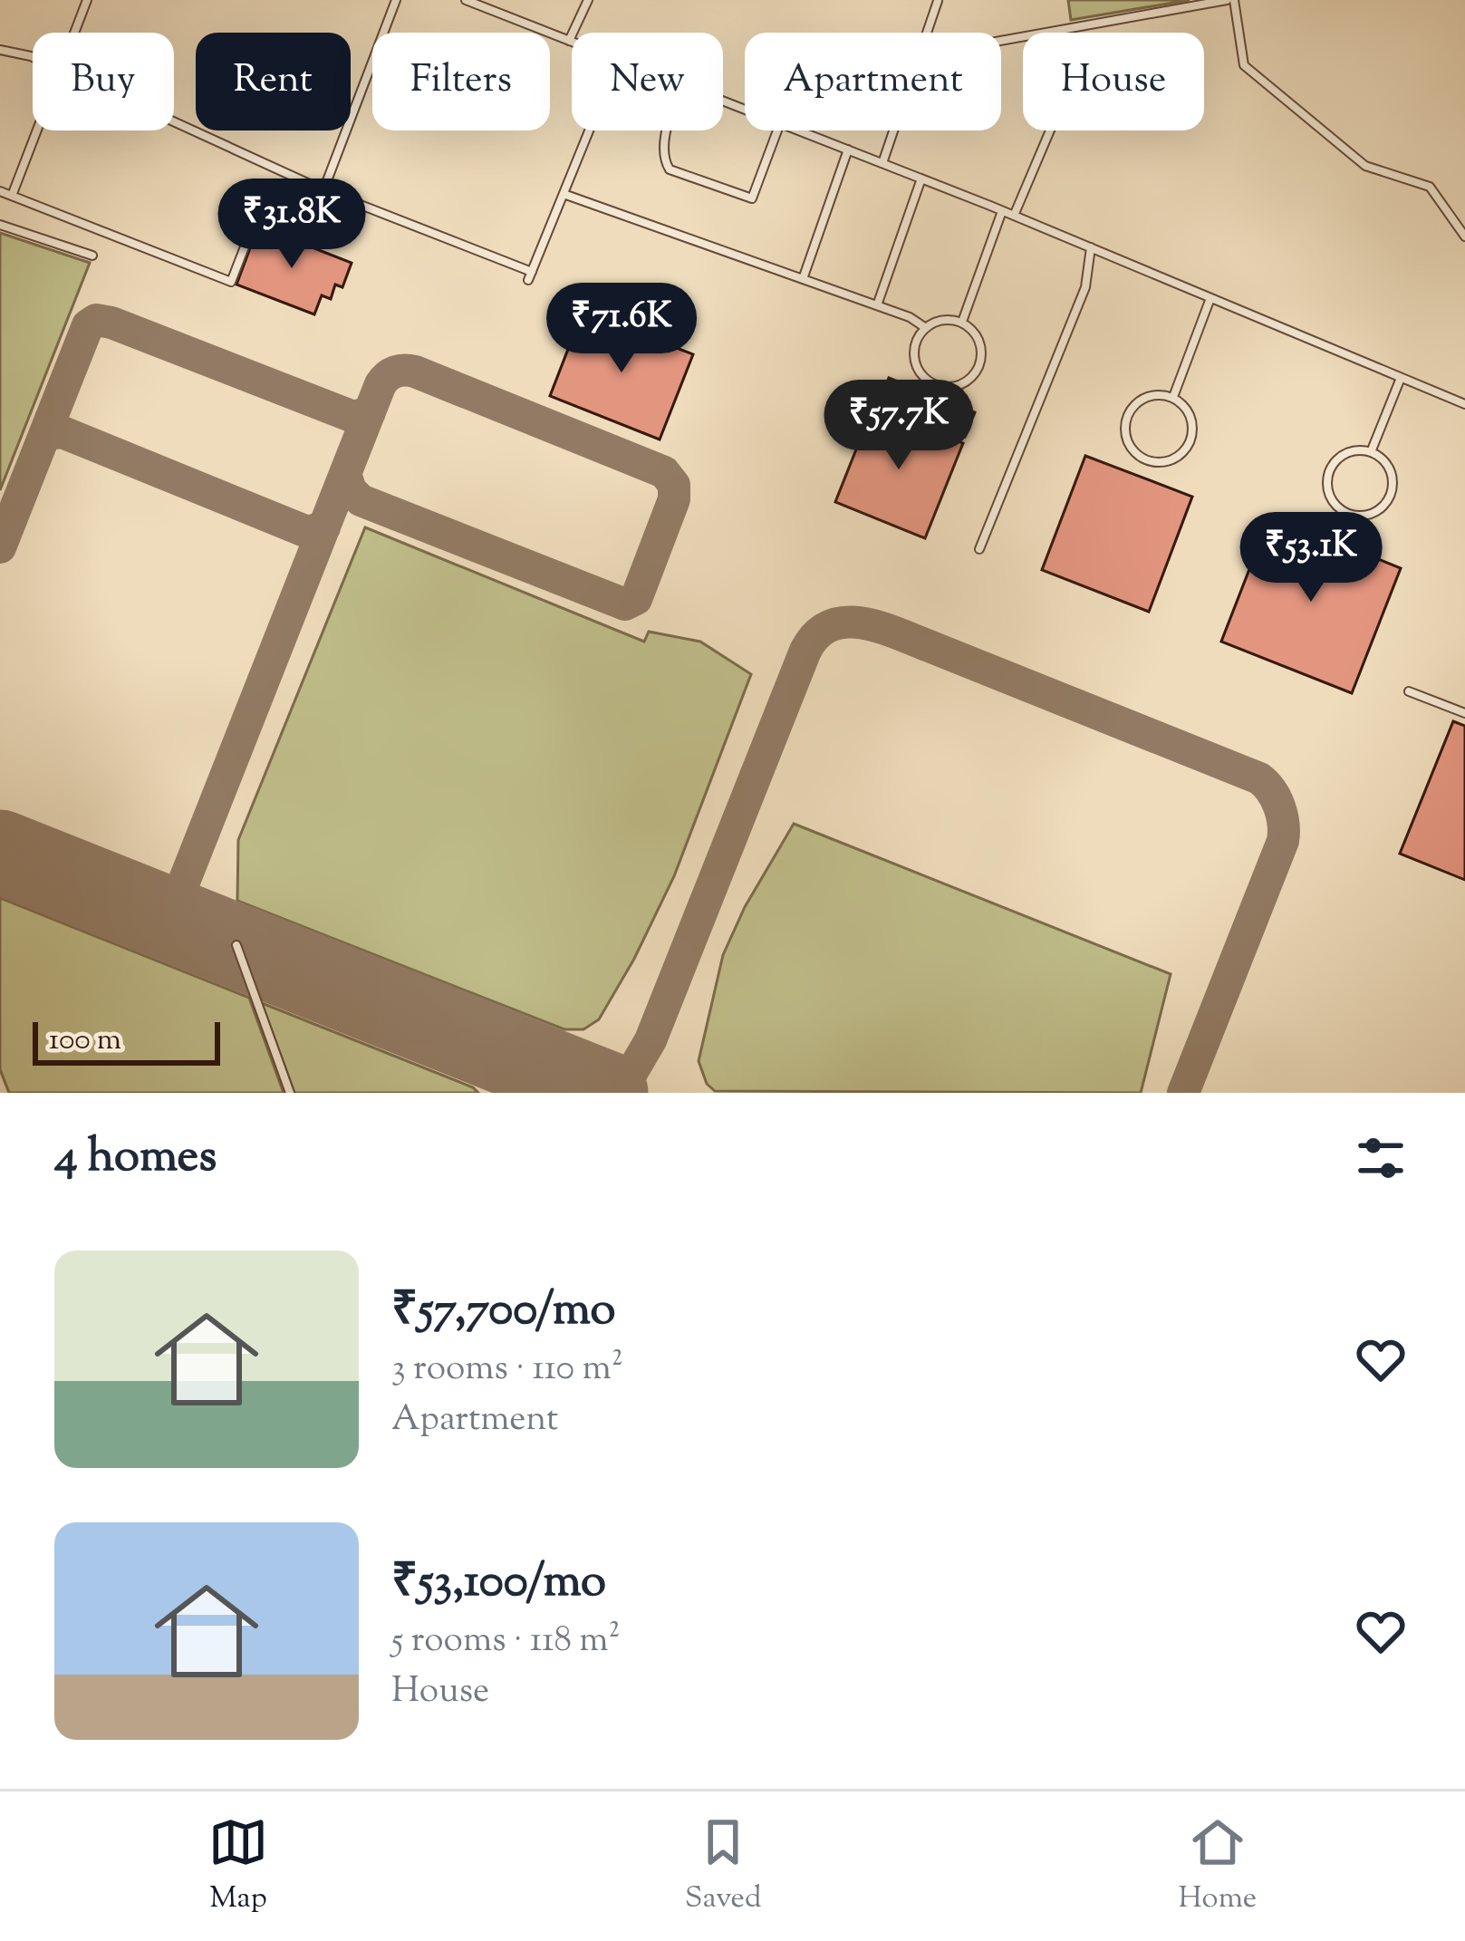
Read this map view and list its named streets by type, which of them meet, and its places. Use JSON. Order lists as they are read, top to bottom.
{
  "scale_bar": "100 m",
  "page": {
    "chip": [
      "Buy",
      "Rent",
      "Filters",
      "New",
      "Apartment",
      "House"
    ],
    "price": [
      "₹31.8K",
      "₹71.6K",
      "₹57.7K",
      "₹53.1K"
    ],
    "scale": "100 m",
    "heading": "4 homes",
    "list": [
      {
        "name": "₹57,700/mo",
        "note": "3 rooms · 110 m² · Apartment"
      },
      {
        "name": "₹53,100/mo",
        "note": "5 rooms · 118 m² · House"
      }
    ],
    "tabs": ["Map", "Saved", "Home"]
  }
}
